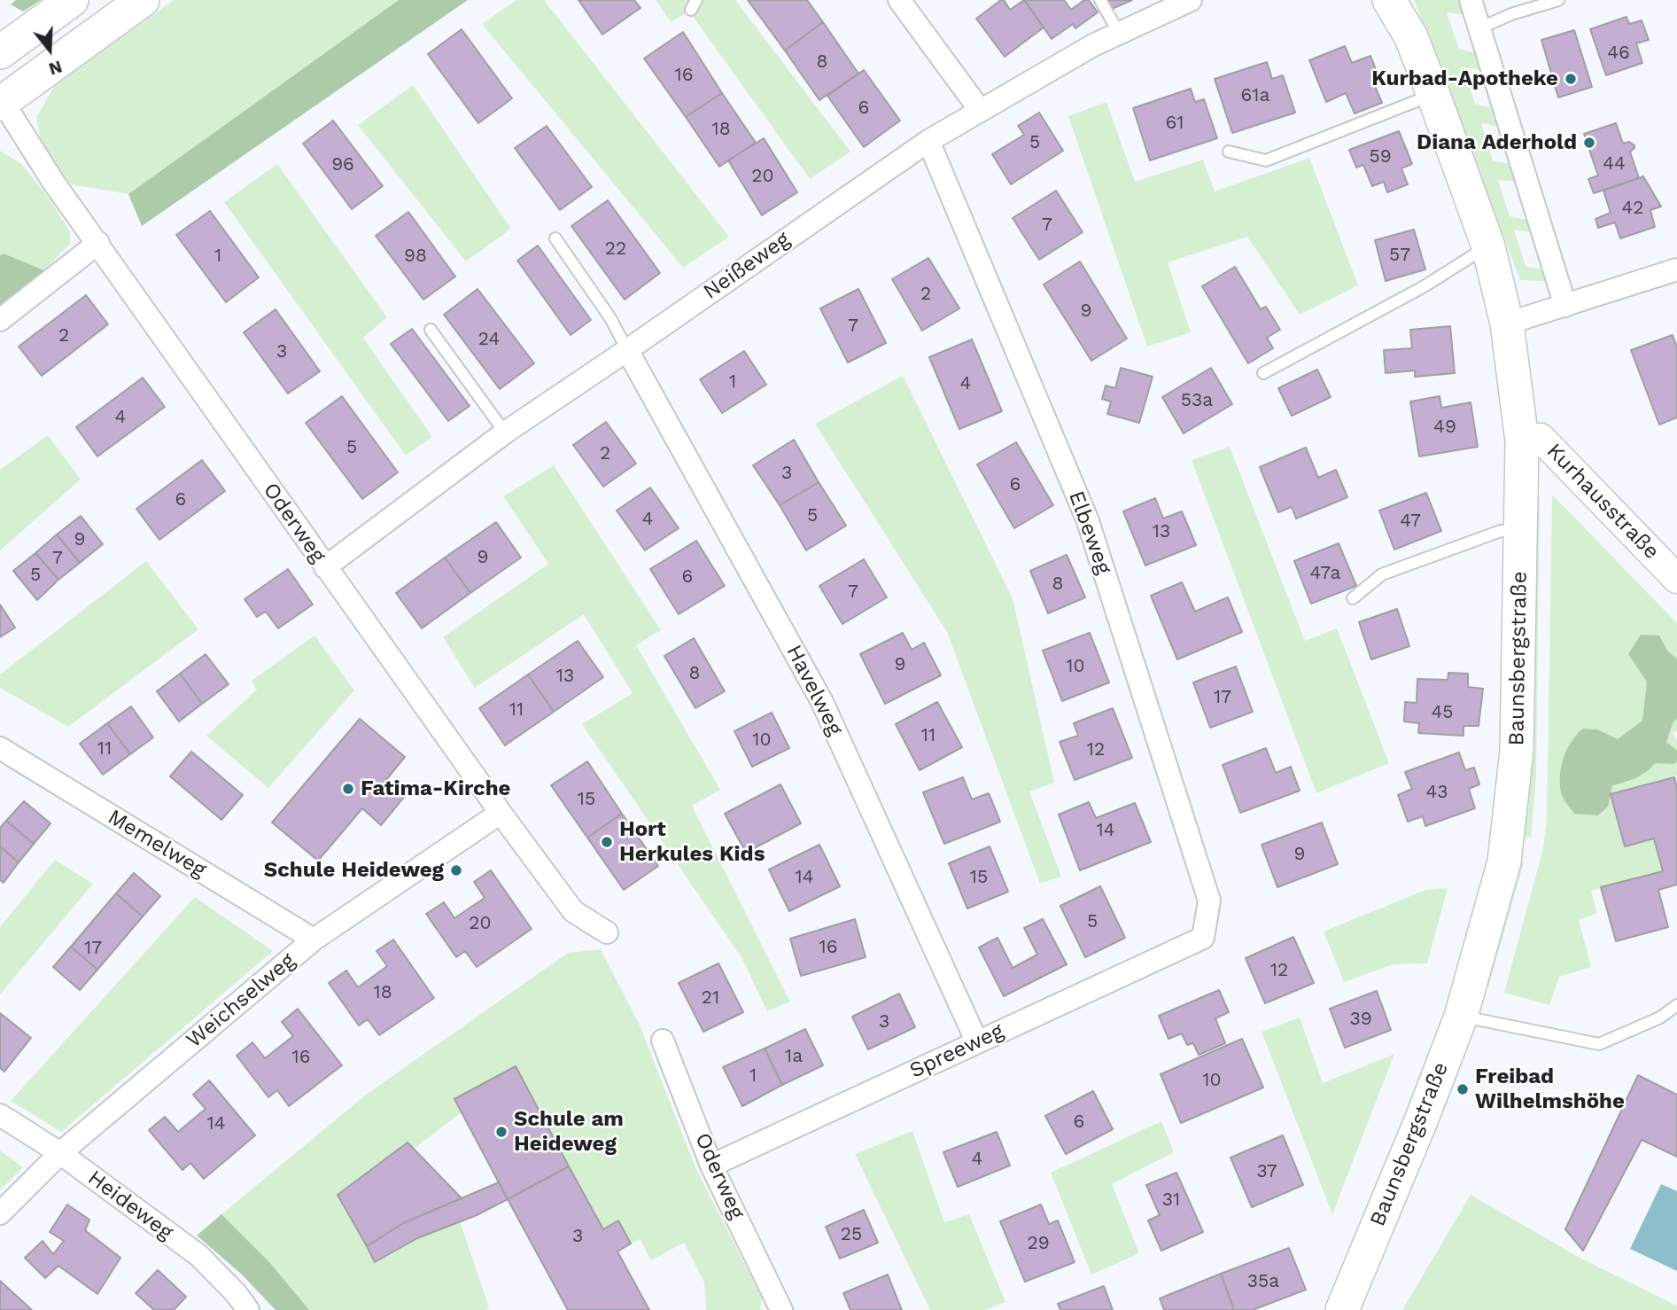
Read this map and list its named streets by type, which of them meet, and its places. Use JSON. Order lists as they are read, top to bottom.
{
  "streets": {
    "main road": ["Baunsbergstraße"],
    "street": [
      "Neißeweg",
      "Kurhausstraße",
      "Oderweg",
      "Elbeweg",
      "Havelweg",
      "Memelweg",
      "Weichselweg",
      "Spreeweg",
      "Heideweg"
    ]
  },
  "crossings": [
    ["Neißeweg", "Oderweg"],
    ["Neißeweg", "Elbeweg"],
    ["Neißeweg", "Havelweg"],
    ["Kurhausstraße", "Baunsbergstraße"],
    ["Oderweg", "Weichselweg"],
    ["Oderweg", "Spreeweg"],
    ["Elbeweg", "Spreeweg"],
    ["Havelweg", "Spreeweg"],
    ["Memelweg", "Weichselweg"],
    ["Weichselweg", "Heideweg"]
  ],
  "places": [
    "Kurbad-Apotheke",
    "Diana Aderhold",
    "Fatima-Kirche",
    "Hort Herkules Kids",
    "Schule Heideweg",
    "Freibad Wilhelmshöhe",
    "Schule am Heideweg"
  ],
  "house_numbers": [
    "46",
    "8",
    "16",
    "61a",
    "6",
    "61",
    "18",
    "5",
    "59",
    "44",
    "96",
    "20",
    "42",
    "7",
    "22",
    "57",
    "1",
    "98",
    "2",
    "9",
    "7",
    "2",
    "24",
    "3",
    "1",
    "4",
    "53a",
    "4",
    "49",
    "5",
    "2",
    "3",
    "6",
    "6",
    "5",
    "4",
    "47",
    "13",
    "9",
    "9",
    "7",
    "47a",
    "5",
    "6",
    "8",
    "7",
    "9",
    "10",
    "8",
    "13",
    "17",
    "11",
    "45",
    "11",
    "10",
    "11",
    "12",
    "43",
    "15",
    "14",
    "9",
    "14",
    "15",
    "5",
    "20",
    "16",
    "17",
    "12",
    "18",
    "21",
    "39",
    "3",
    "1a",
    "16",
    "1",
    "10",
    "6",
    "14",
    "4",
    "37",
    "31",
    "25",
    "3",
    "29",
    "35a"
  ],
  "north": "bottom"
}
